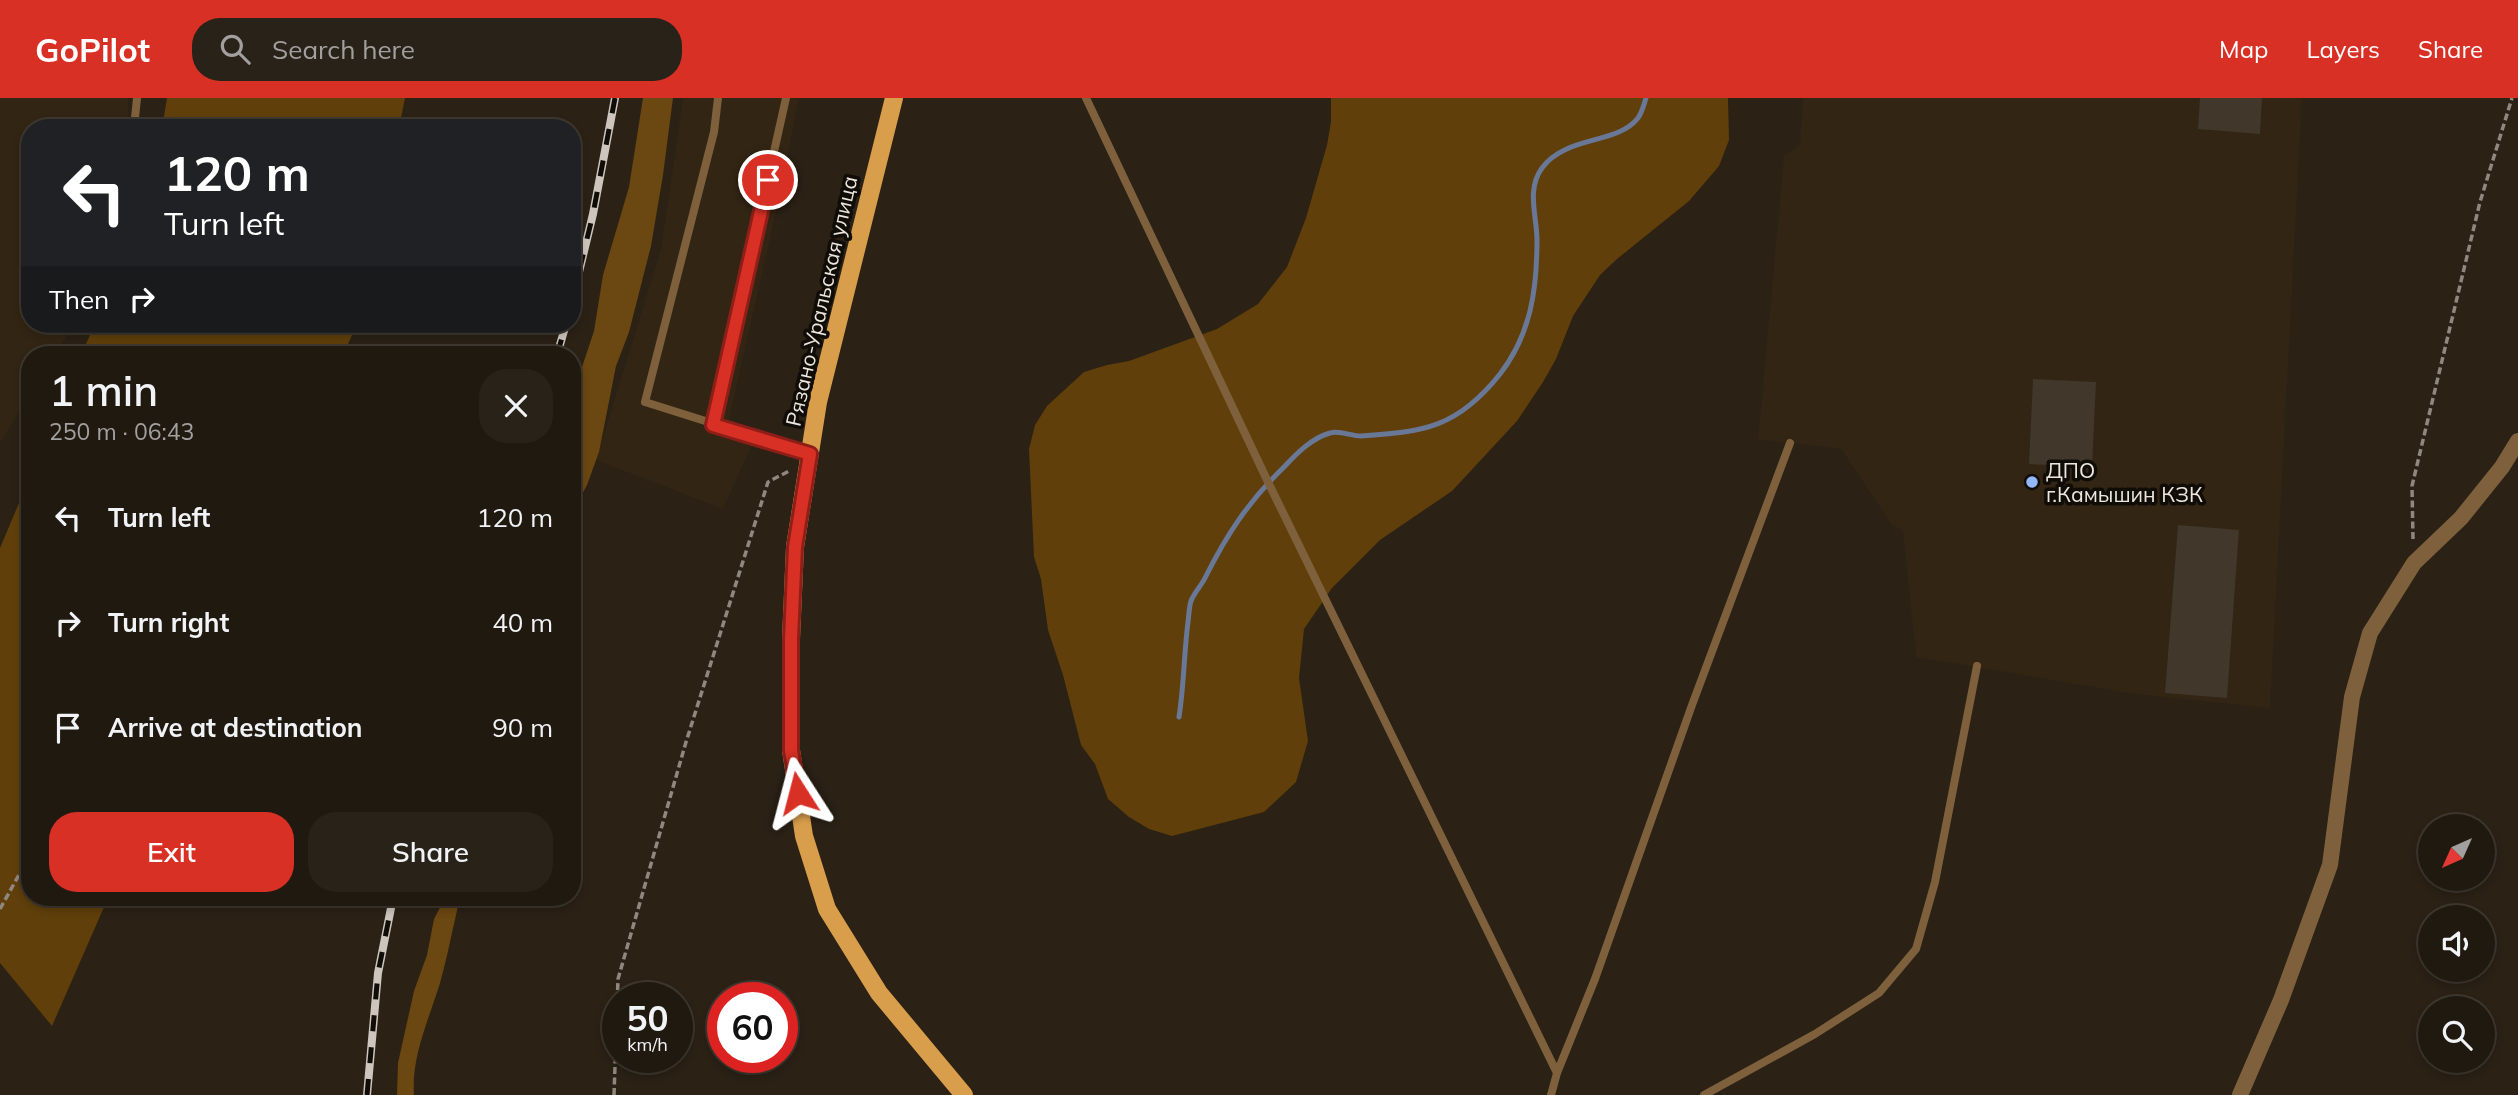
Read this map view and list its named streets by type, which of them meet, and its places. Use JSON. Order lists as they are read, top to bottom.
{
  "streets": {
    "main road": ["Рязано-Уральская улица"]
  },
  "places": ["ДПО г.Камышин КЗК"],
  "north": "bottom left",
  "page": {
    "header": "GoPilot",
    "search": "Search here",
    "nav": ["Map", "Layers", "Share"],
    "turn": ["120 m", "Turn left"],
    "then": "Then",
    "heading": ["1 min", "250 m · 06:43"],
    "list": [
      {
        "name": "Turn left",
        "value": "120 m"
      },
      {
        "name": "Turn right",
        "value": "40 m"
      },
      {
        "name": "Arrive at destination",
        "value": "90 m"
      }
    ],
    "buttons": ["Exit", "Share"],
    "speed": "50 km/h",
    "limit": "60"
  }
}
